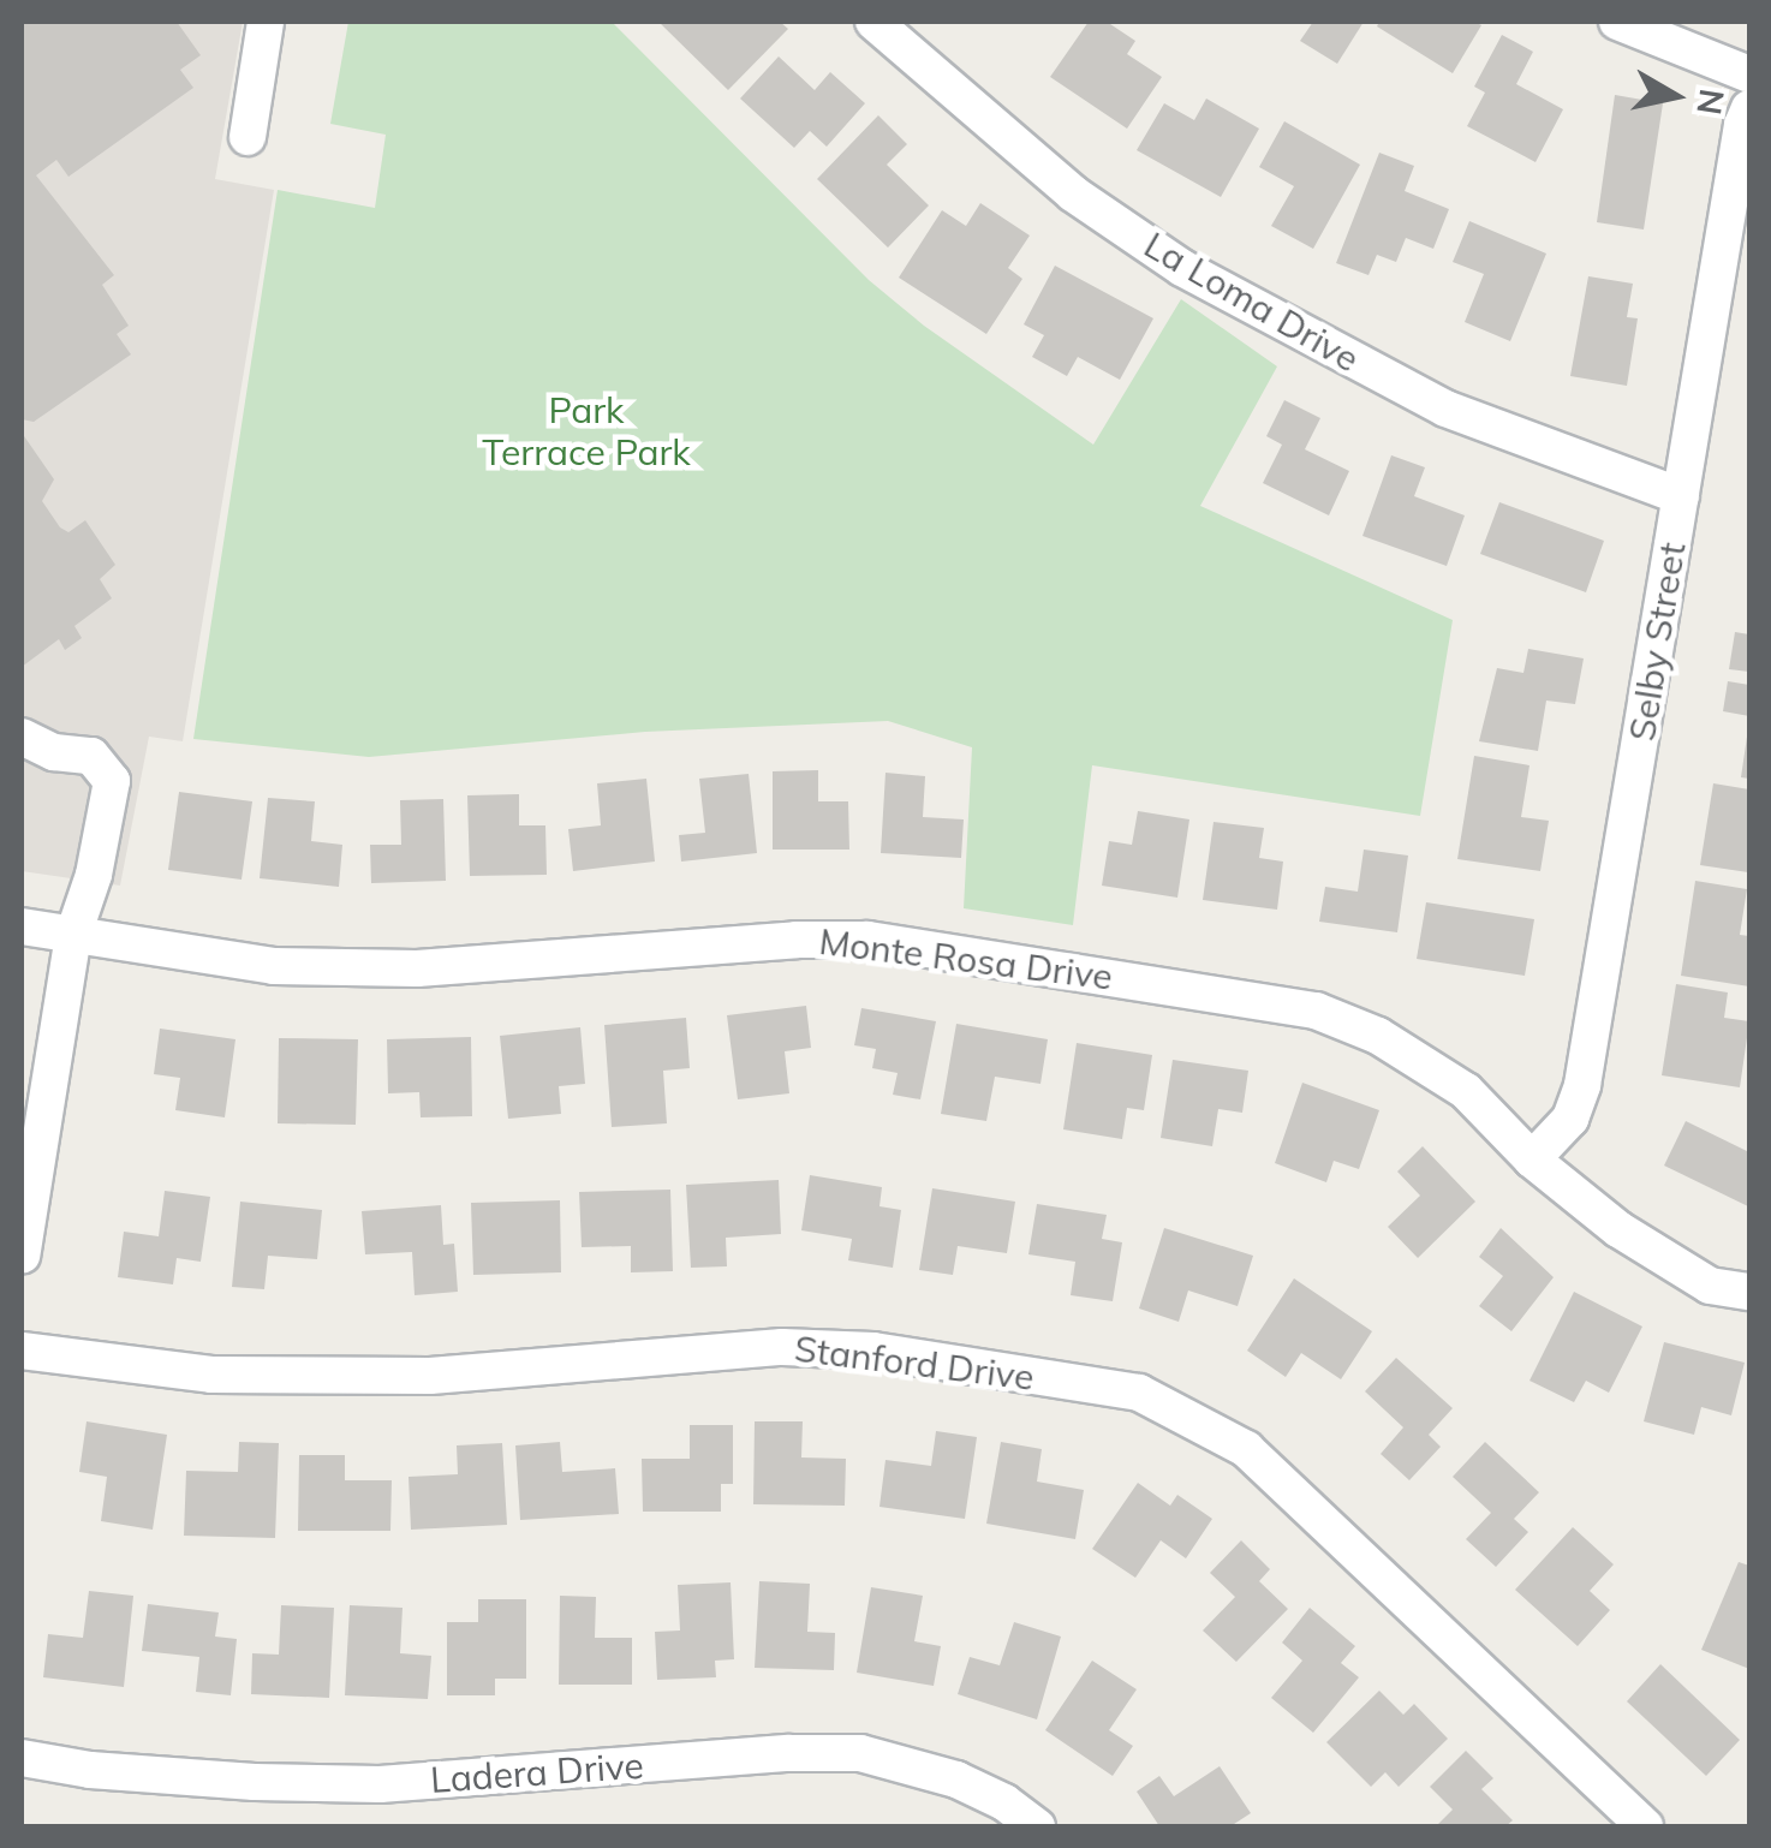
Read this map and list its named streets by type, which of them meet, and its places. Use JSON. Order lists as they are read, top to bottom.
{
  "streets": {
    "street": [
      "La Loma Drive",
      "Selby Street",
      "Monte Rosa Drive",
      "Stanford Drive",
      "Ladera Drive"
    ]
  },
  "crossings": [
    ["La Loma Drive", "Selby Street"],
    ["Selby Street", "Monte Rosa Drive"]
  ],
  "parks": ["Park Terrace Park"],
  "north": "right"
}
